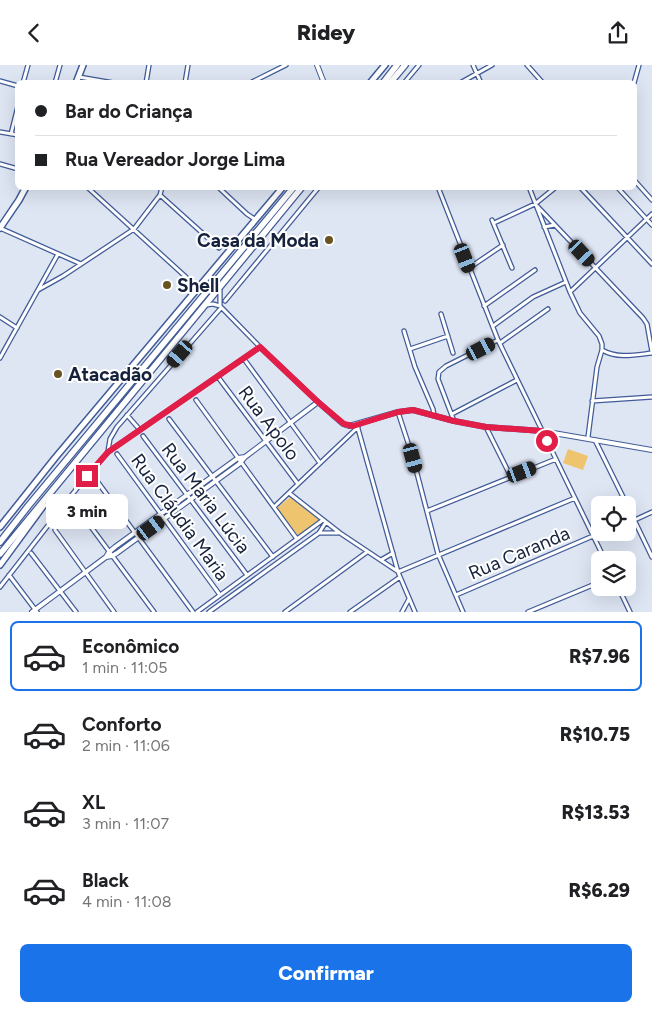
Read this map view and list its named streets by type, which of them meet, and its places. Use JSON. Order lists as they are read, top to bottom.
{
  "streets": {
    "street": [
      "Rua Apolo",
      "Rua Maria Lúcia",
      "Rua Cláudia Maria",
      "Rua Caranda"
    ]
  },
  "places": ["Casa da Moda", "Shell", "Atacadão"],
  "page": {
    "header": "Ridey",
    "banner": ["Bar do Criança", "Rua Vereador Jorge Lima"],
    "bubble": "3 min",
    "list": [
      {
        "name": "Econômico",
        "note": "1 min · 11:05",
        "value": "R$7.96"
      },
      {
        "name": "Conforto",
        "note": "2 min · 11:06",
        "value": "R$10.75"
      },
      {
        "name": "XL",
        "note": "3 min · 11:07",
        "value": "R$13.53"
      },
      {
        "name": "Black",
        "note": "4 min · 11:08",
        "value": "R$6.29"
      }
    ],
    "buttons": "Confirmar"
  }
}
